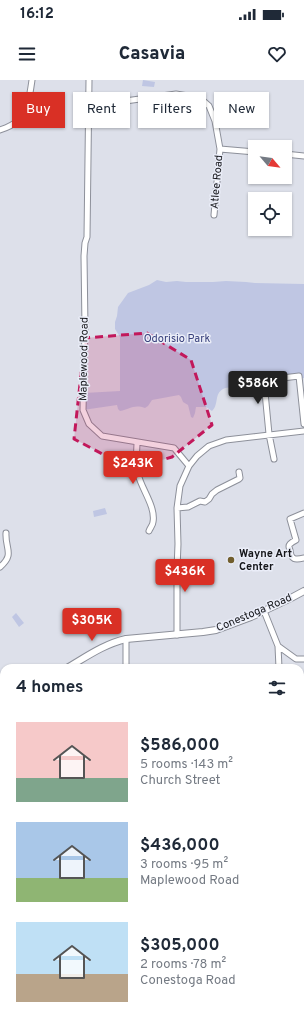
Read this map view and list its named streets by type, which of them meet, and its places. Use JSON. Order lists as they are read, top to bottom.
{
  "streets": {
    "main road": ["Conestoga Road"],
    "street": ["Atlee Road", "Maplewood Road"]
  },
  "parks": ["Odorisio Park"],
  "places": ["Wayne Art Center"],
  "north": "bottom right",
  "page": {
    "status": "16:12",
    "header": "Casavia",
    "chip": [
      "Buy",
      "Rent",
      "Filters",
      "New"
    ],
    "price": [
      "$586K",
      "$243K",
      "$436K",
      "$305K"
    ],
    "heading": "4 homes",
    "list": [
      {
        "name": "$586,000",
        "note": "5 rooms · 143 m² · Church Street"
      },
      {
        "name": "$436,000",
        "note": "3 rooms · 95 m² · Maplewood Road"
      },
      {
        "name": "$305,000",
        "note": "2 rooms · 78 m² · Conestoga Road"
      }
    ]
  }
}
